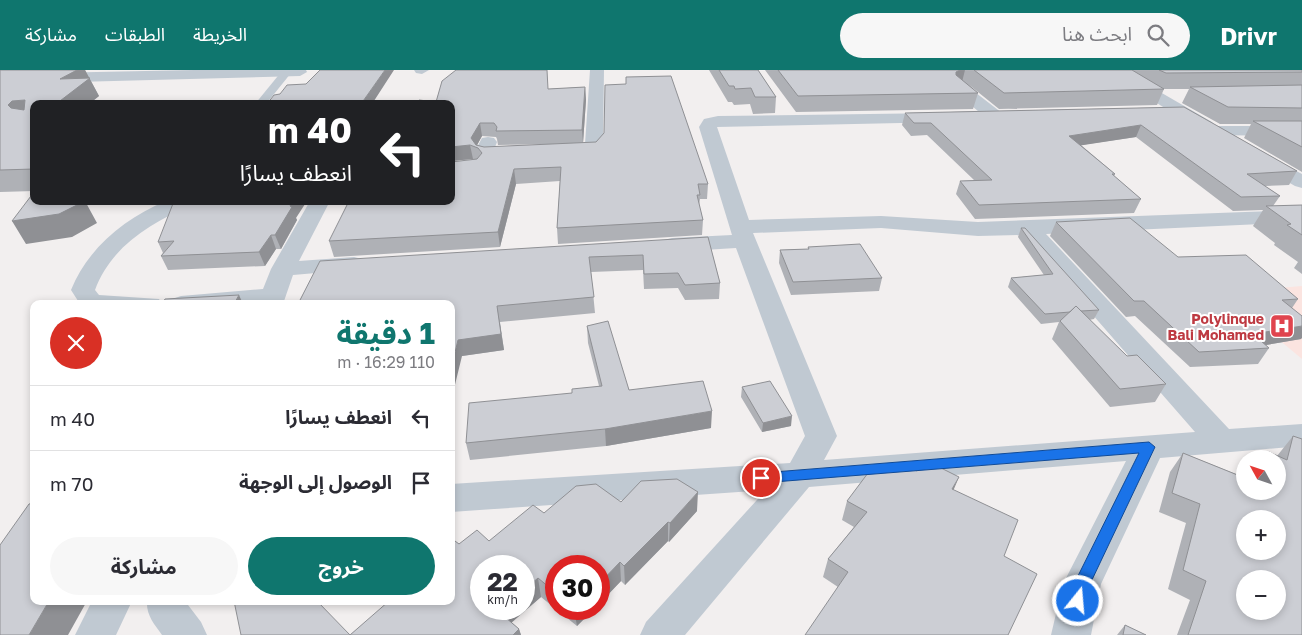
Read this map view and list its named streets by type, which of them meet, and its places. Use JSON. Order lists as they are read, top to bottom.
{
  "places": {
    "hospital": ["Polylinque Bali Mohamed"]
  },
  "north": "top left",
  "page": {
    "header": "Drivr",
    "search": "ابحث هنا",
    "nav": ["الخريطة", "الطبقات", "مشاركة"],
    "turn": ["40 m", "انعطف يسارًا"],
    "heading": ["1 دقيقة", "110 m · 16:29"],
    "list": [
      {
        "name": "انعطف يسارًا",
        "value": "40 m"
      },
      {
        "name": "الوصول إلى الوجهة",
        "value": "70 m"
      }
    ],
    "map_buttons": ["+", "−"],
    "buttons": ["خروج", "مشاركة"],
    "speed": "22 km/h",
    "limit": "30"
  }
}
